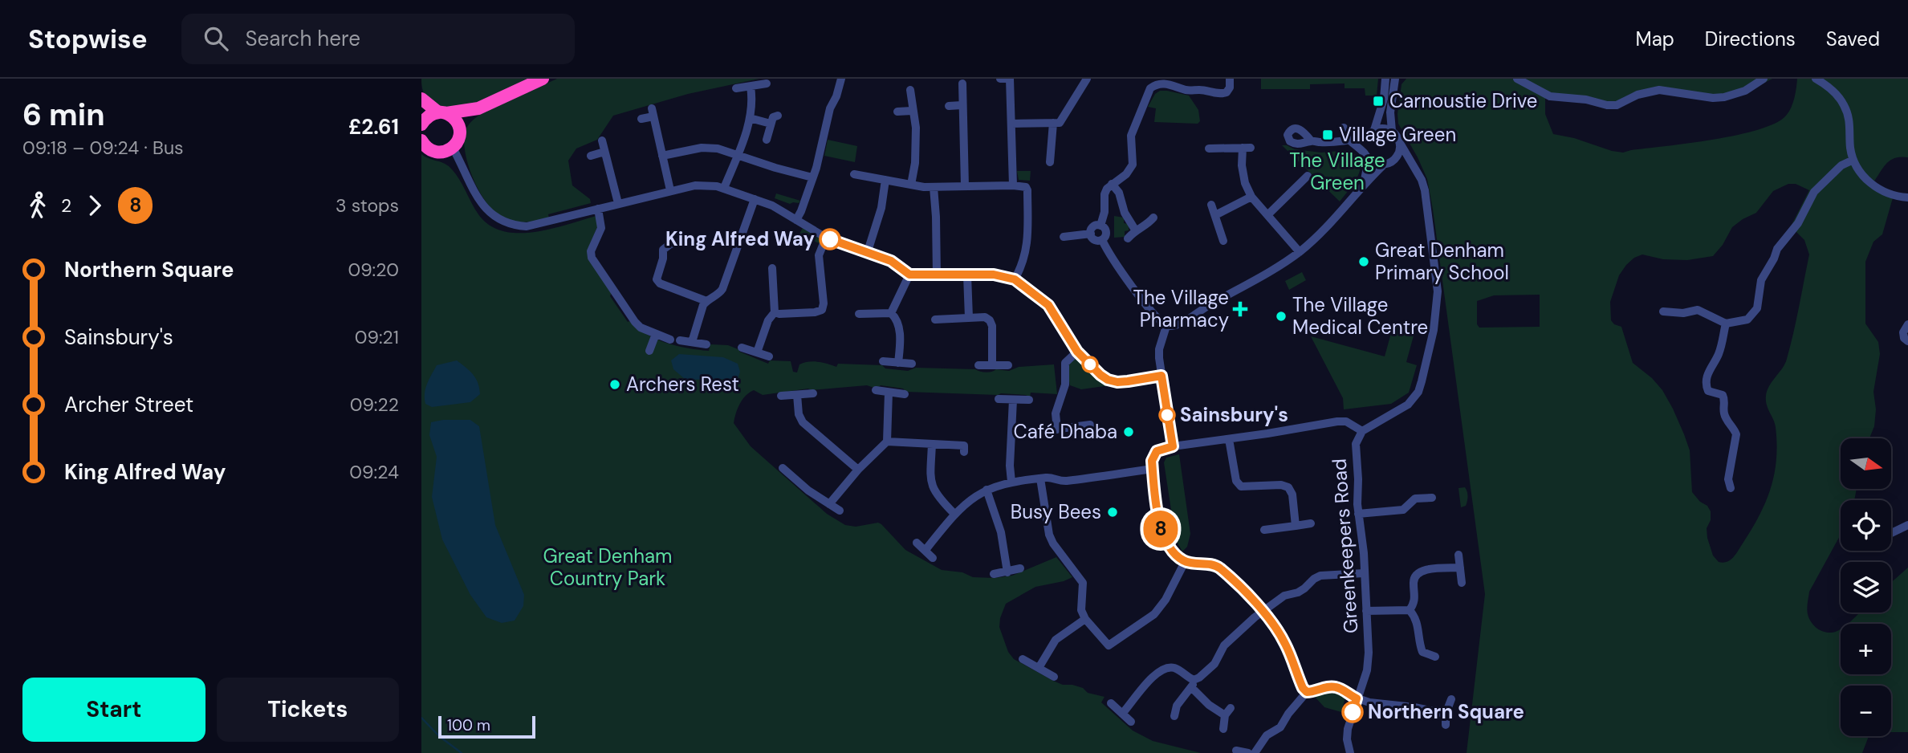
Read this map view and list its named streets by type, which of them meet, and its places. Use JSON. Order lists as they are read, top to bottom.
{
  "streets": {
    "street": ["Greenkeepers Road"]
  },
  "parks": ["The Village Green", "Great Denham Country Park"],
  "places": {
    "transit": ["Carnoustie Drive", "Village Green"],
    "other": [
      "King Alfred Way",
      "Great Denham Primary School",
      "The Village Medical Centre",
      "Archers Rest",
      "Sainsbury's",
      "Café Dhaba",
      "Busy Bees",
      "Northern Square"
    ],
    "health": ["The Village Pharmacy"]
  },
  "lines": ["bus line 8"],
  "scale_bar": "100 m",
  "north": "right",
  "page": {
    "header": "Stopwise",
    "search": "Search here",
    "nav": ["Map", "Directions", "Saved"],
    "heading": ["6 min", "09:18 – 09:24 · Bus", "£2.61"],
    "on_map": "8",
    "legs": ["2", "8", "3 stops"],
    "list": [
      {
        "name": "Northern Square",
        "value": "09:20"
      },
      {
        "name": "Sainsbury's",
        "value": "09:21"
      },
      {
        "name": "Archer Street",
        "value": "09:22"
      },
      {
        "name": "King Alfred Way",
        "value": "09:24"
      }
    ],
    "map_buttons": ["+", "−"],
    "buttons": ["Start", "Tickets"],
    "scale": "100 m"
  }
}
